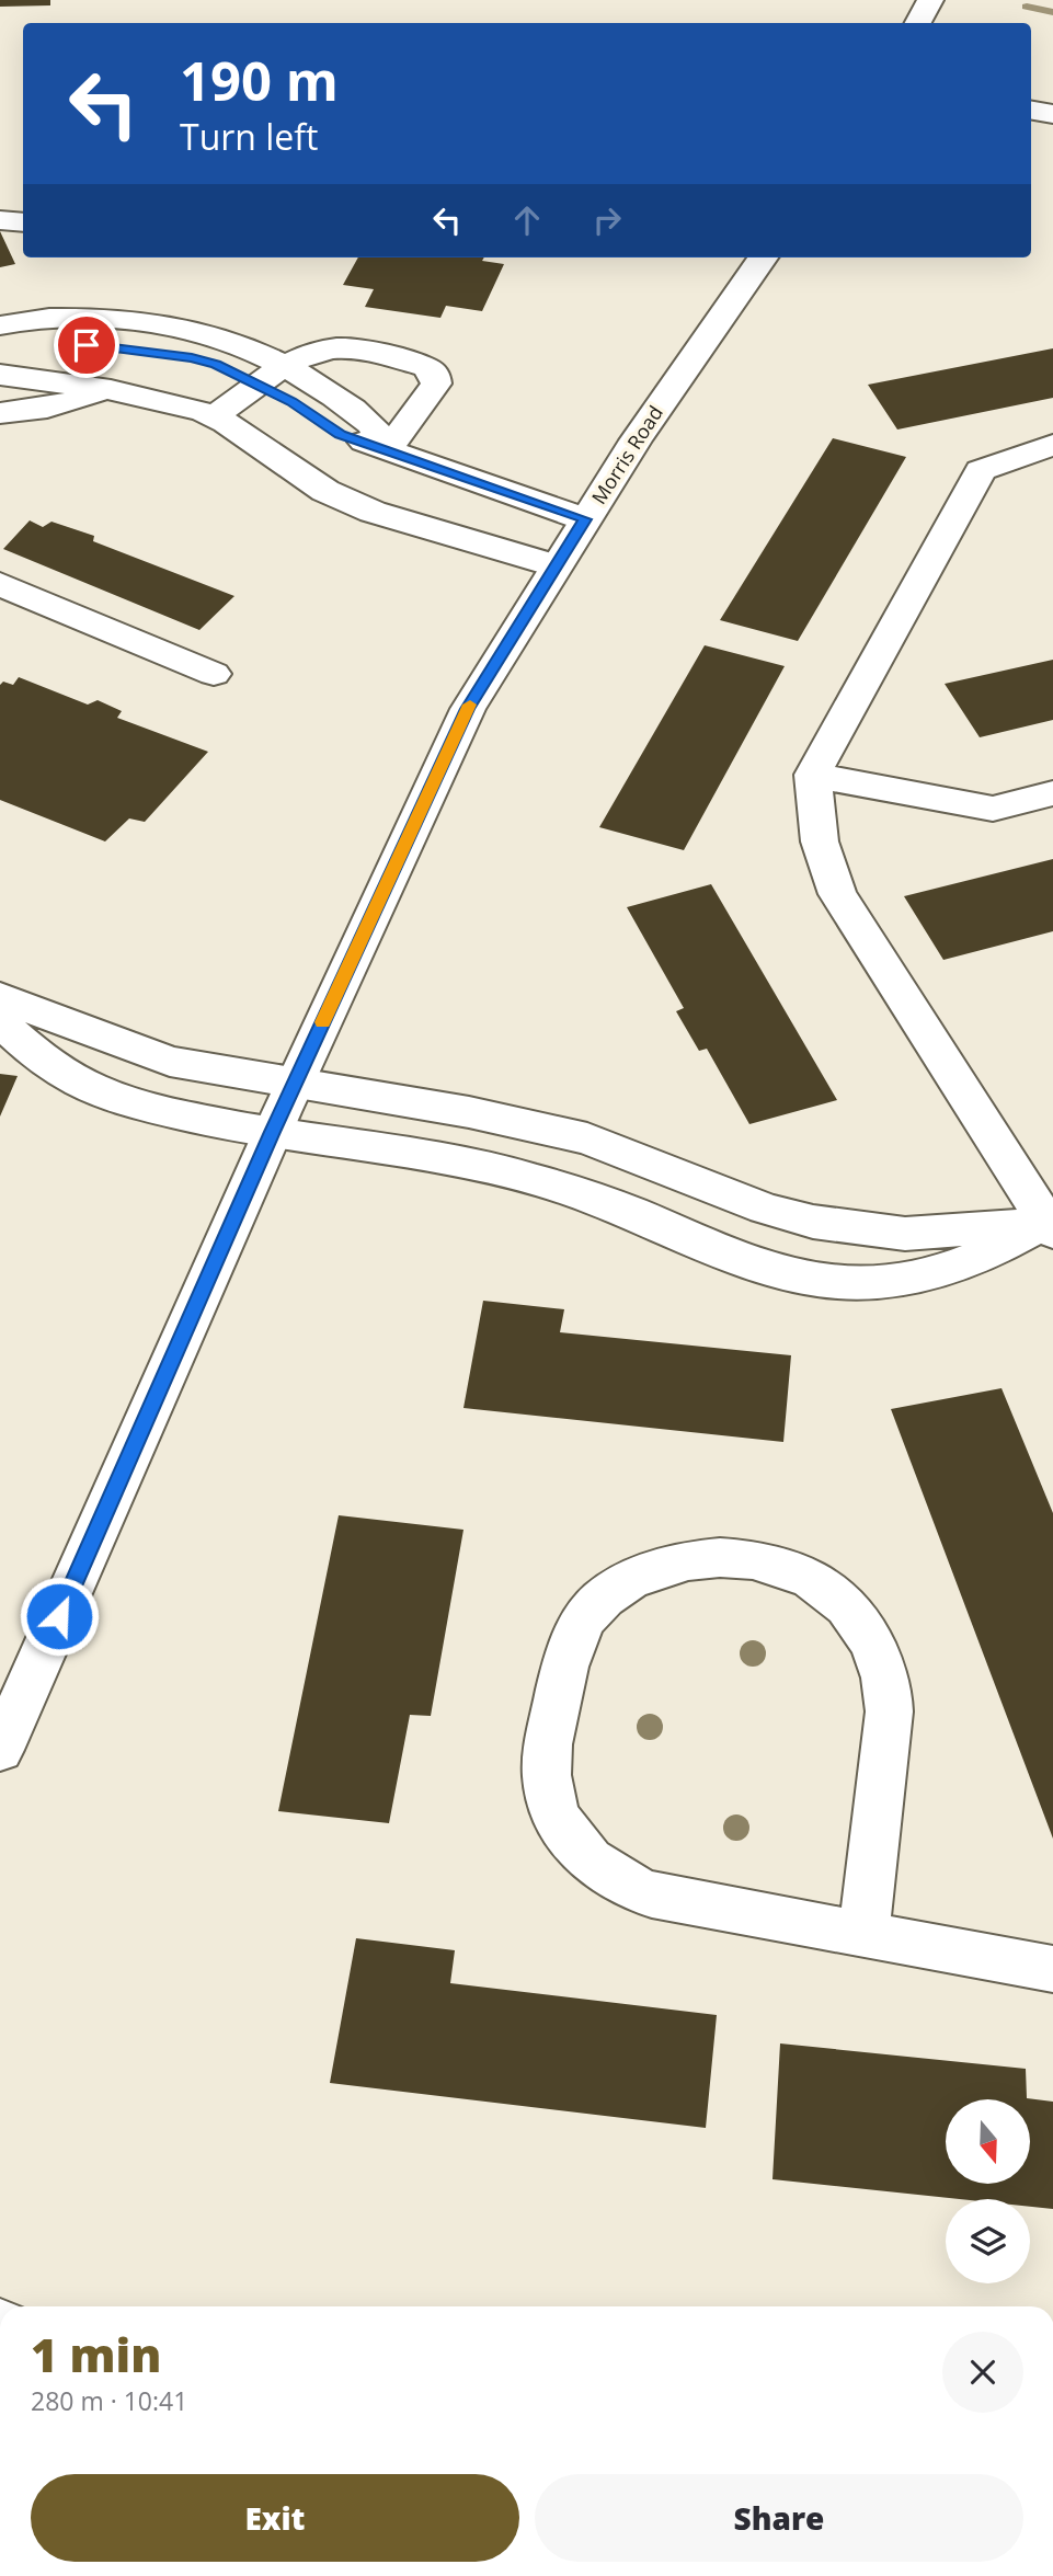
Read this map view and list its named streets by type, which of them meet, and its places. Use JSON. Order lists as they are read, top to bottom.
{
  "streets": {
    "street": ["Morris Road"]
  },
  "north": "bottom",
  "page": {
    "turn": ["190 m", "Turn left"],
    "heading": ["1 min", "280 m · 10:41"],
    "buttons": ["Exit", "Share"]
  }
}
